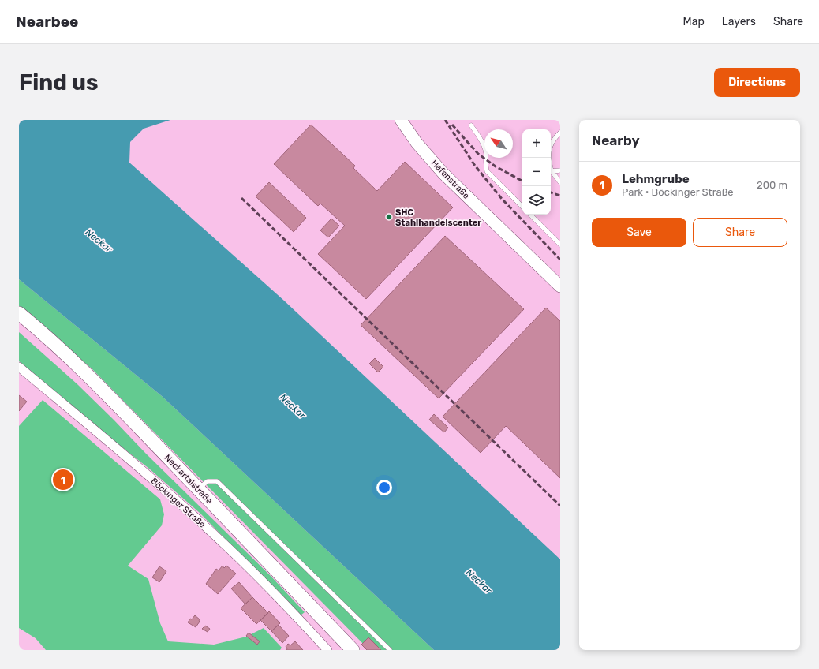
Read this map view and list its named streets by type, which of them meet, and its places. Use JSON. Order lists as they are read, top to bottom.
{
  "streets": {
    "main road": ["Hafenstraße", "Neckartalstraße"],
    "street": ["Böckinger Straße"]
  },
  "water": ["Neckar"],
  "places": ["SHC Stahlhandelscenter"],
  "north": "top left",
  "page": {
    "header": "Nearbee",
    "nav": ["Map", "Layers", "Share"],
    "buttons": [
      "Directions",
      ["Save", "Share"]
    ],
    "title": "Find us",
    "heading": "Nearby",
    "map_buttons": ["+", "−"],
    "list": [
      {
        "mark": "1",
        "name": "Lehmgrube",
        "note": "Park · Böckinger Straße",
        "value": "200 m"
      }
    ],
    "pins": "1"
  }
}
